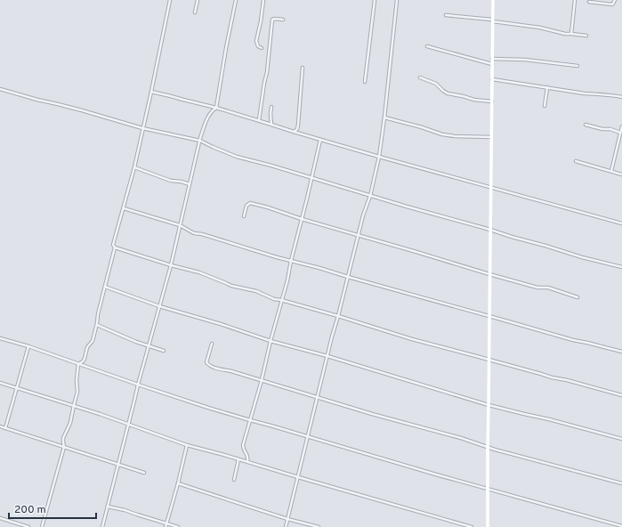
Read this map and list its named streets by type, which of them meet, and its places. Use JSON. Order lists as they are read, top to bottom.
{
  "scale_bar": "200 m"
}
